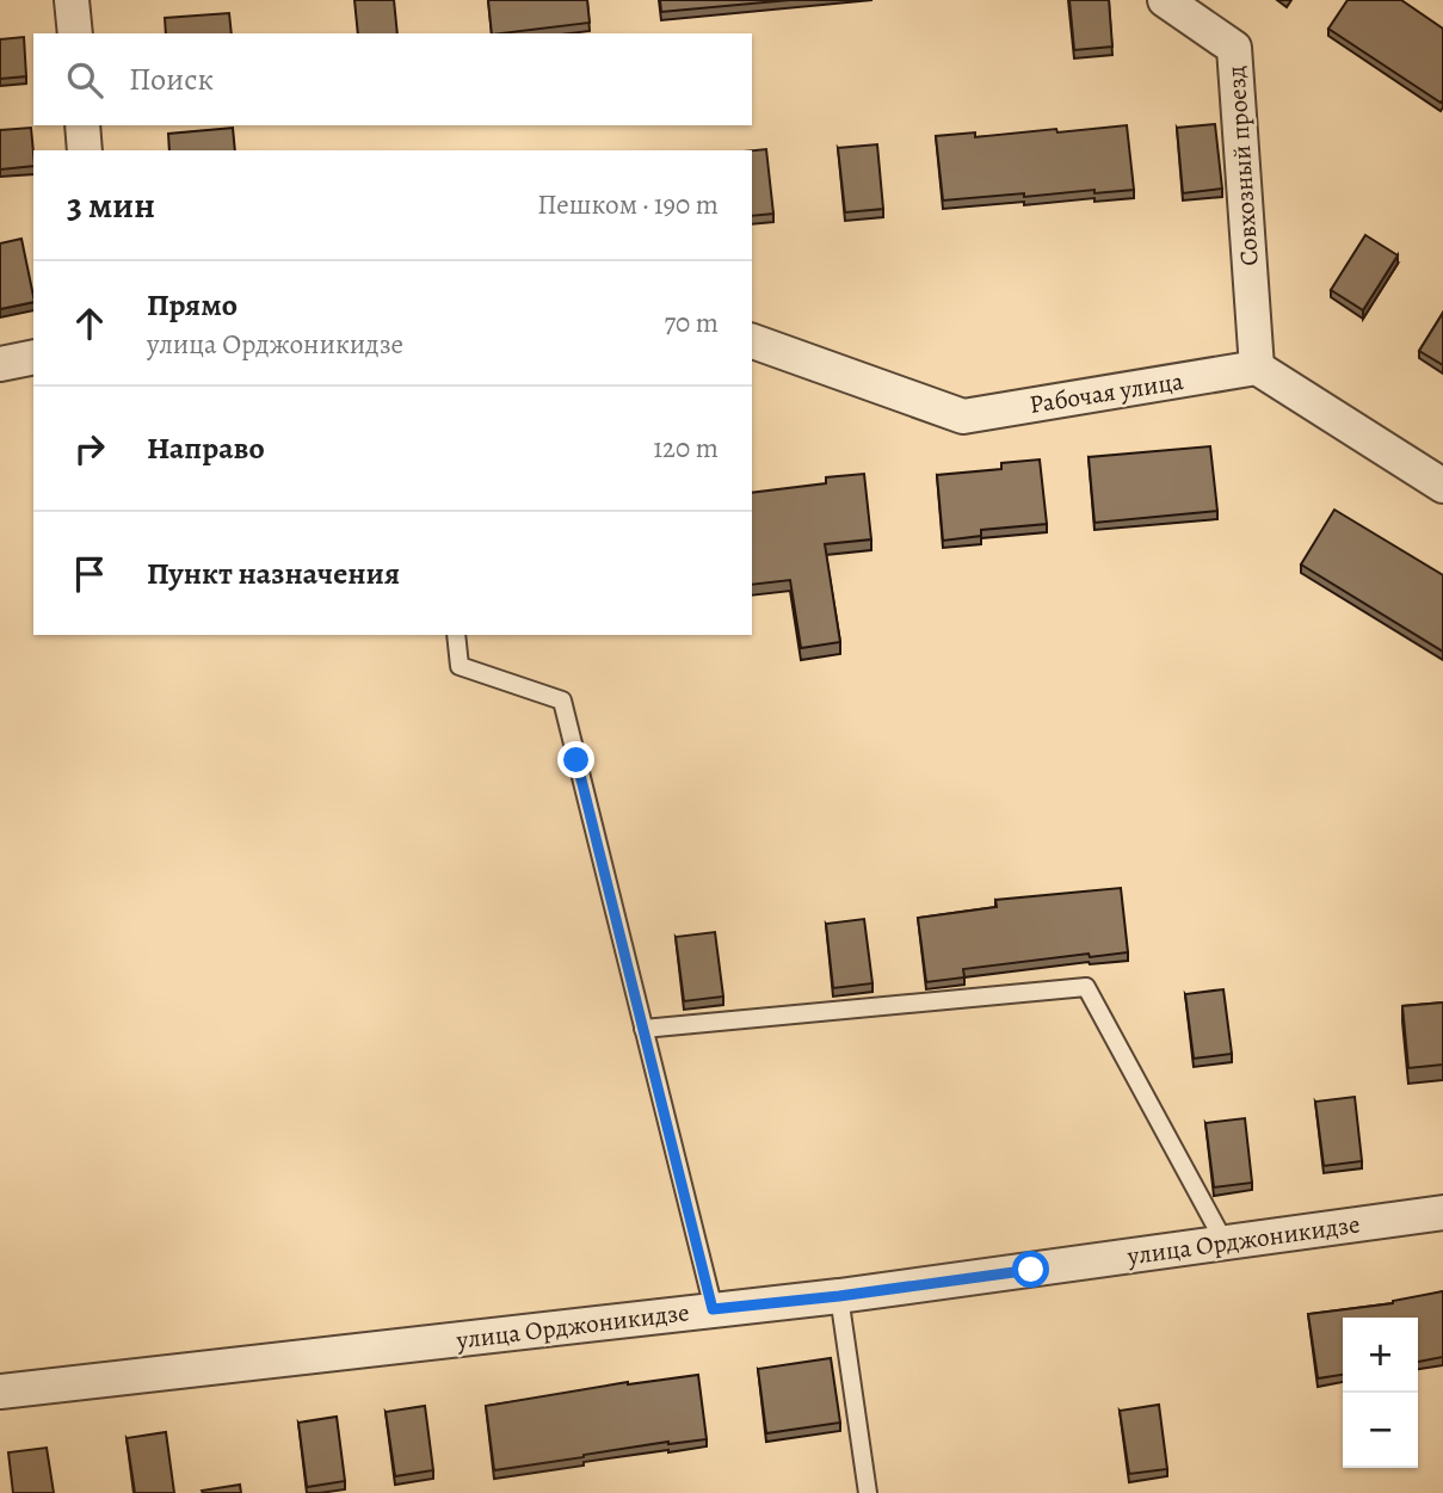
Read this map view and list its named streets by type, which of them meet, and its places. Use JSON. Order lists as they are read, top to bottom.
{
  "streets": {
    "street": ["Совхозный проезд", "Рабочая улица", "улица Орджоникидзе"]
  },
  "crossings": [
    ["Совхозный проезд", "Рабочая улица"]
  ],
  "page": {
    "search": "Поиск",
    "heading": ["3 мин", "Пешком · 190 m"],
    "list": [
      ["Прямо", "улица Орджоникидзе", "70 m"],
      ["Направо", "120 m"],
      "Пункт назначения"
    ],
    "map_buttons": ["+", "−"]
  }
}
